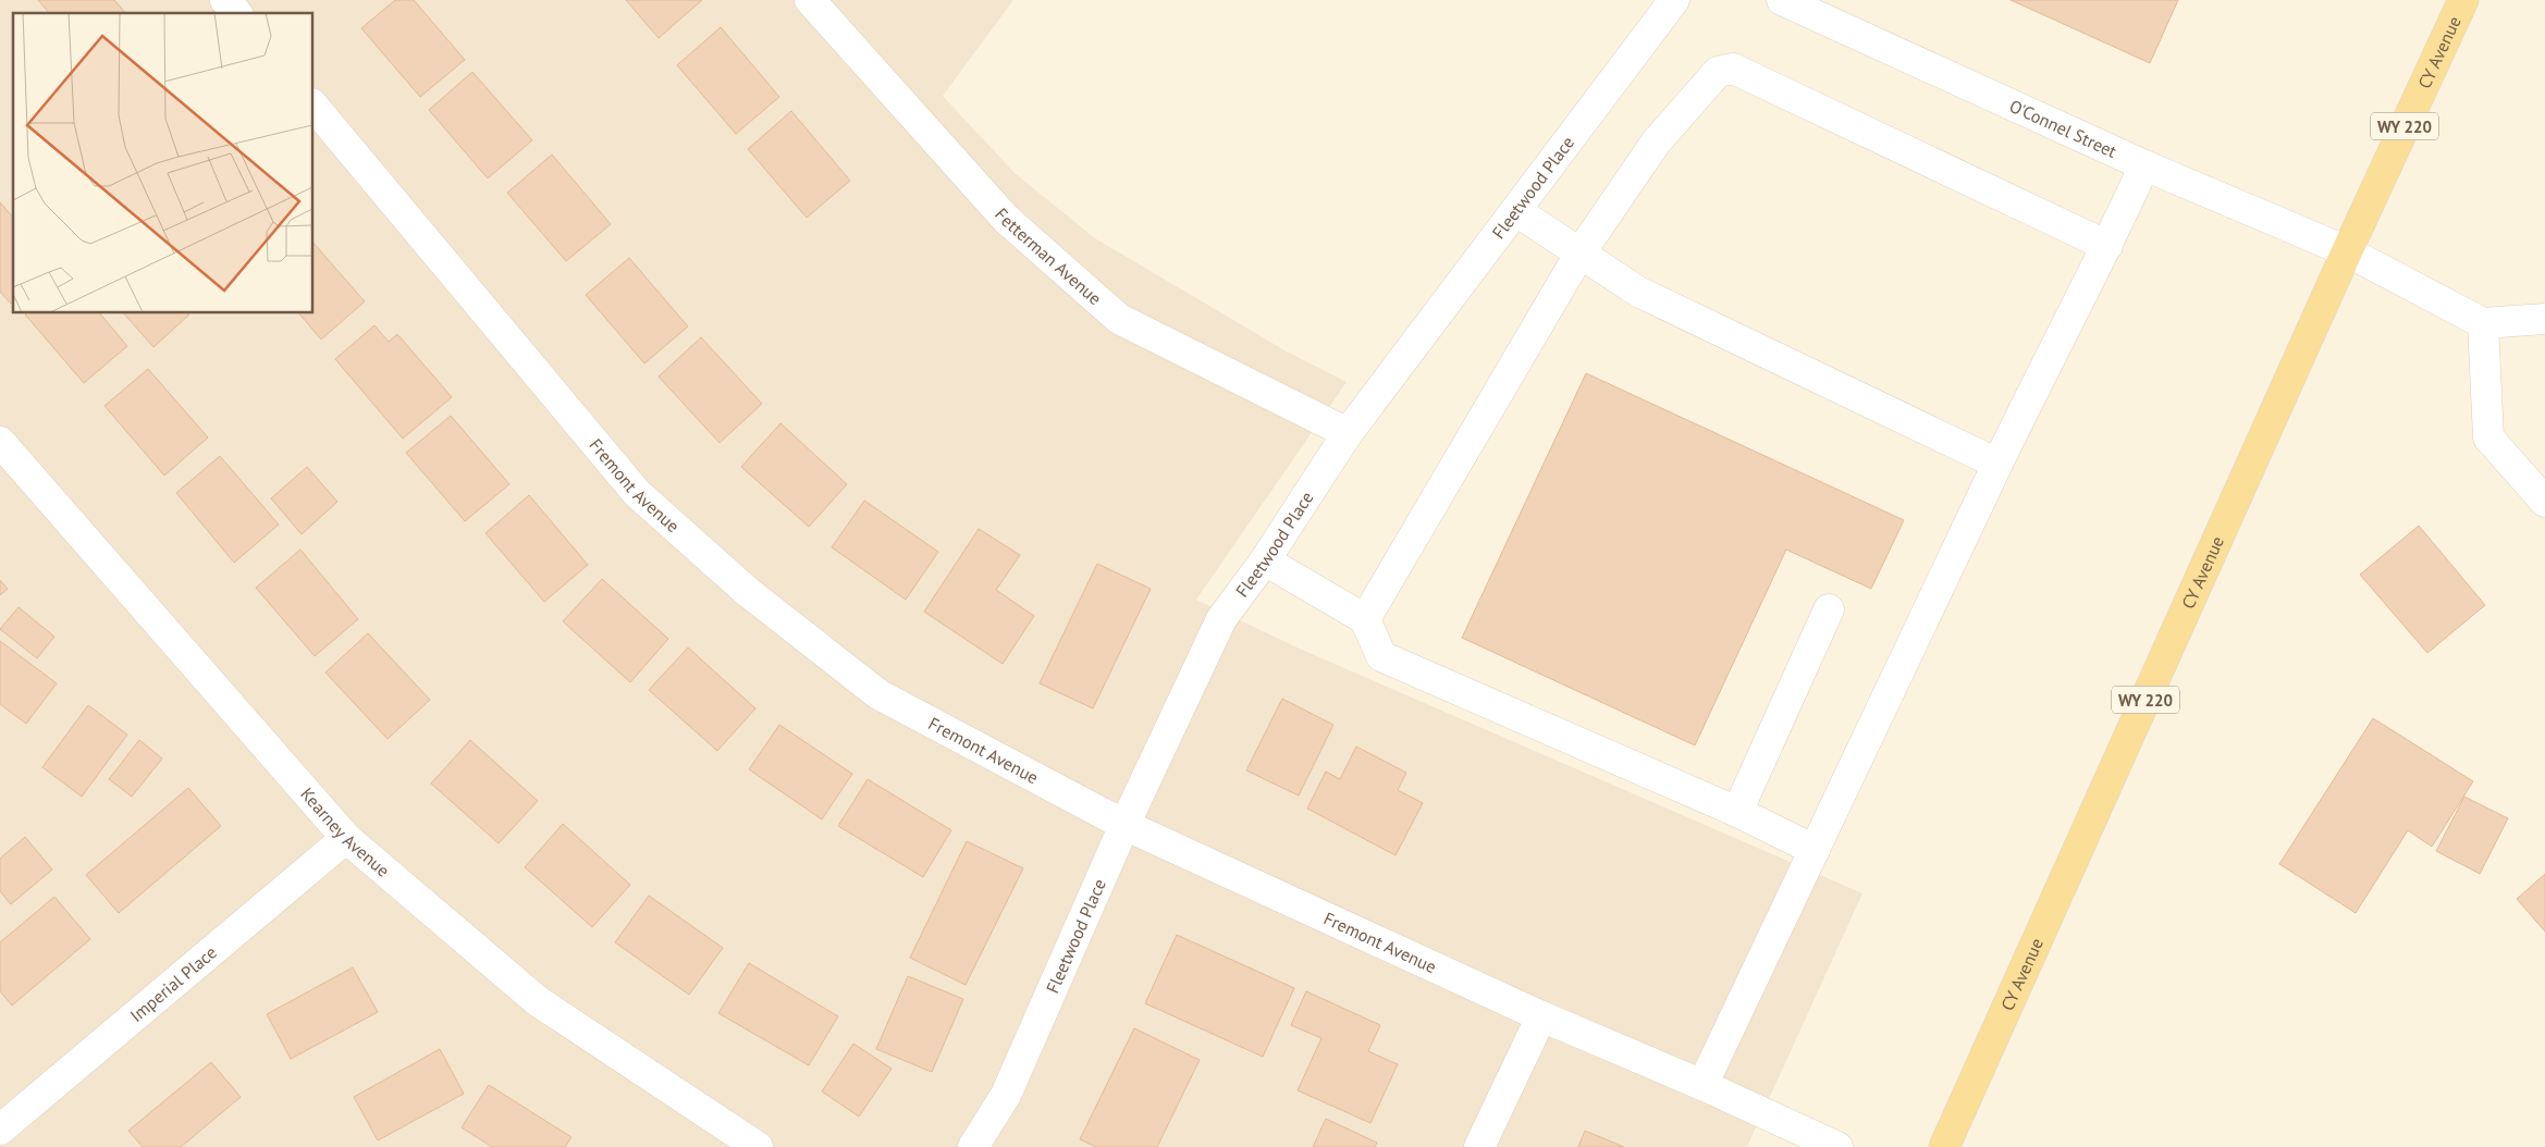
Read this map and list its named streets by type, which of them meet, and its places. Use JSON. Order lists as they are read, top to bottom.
{
  "streets": {
    "main road": ["CY Avenue", "WY 220"],
    "street": [
      "O'Connel Street",
      "Fleetwood Place",
      "Fetterman Avenue",
      "Fremont Avenue",
      "Kearney Avenue",
      "Imperial Place"
    ]
  },
  "crossings": [
    ["CY Avenue", "O'Connel Street"],
    ["Fleetwood Place", "Fetterman Avenue"],
    ["Fleetwood Place", "Fremont Avenue"],
    ["Kearney Avenue", "Imperial Place"]
  ]
}
